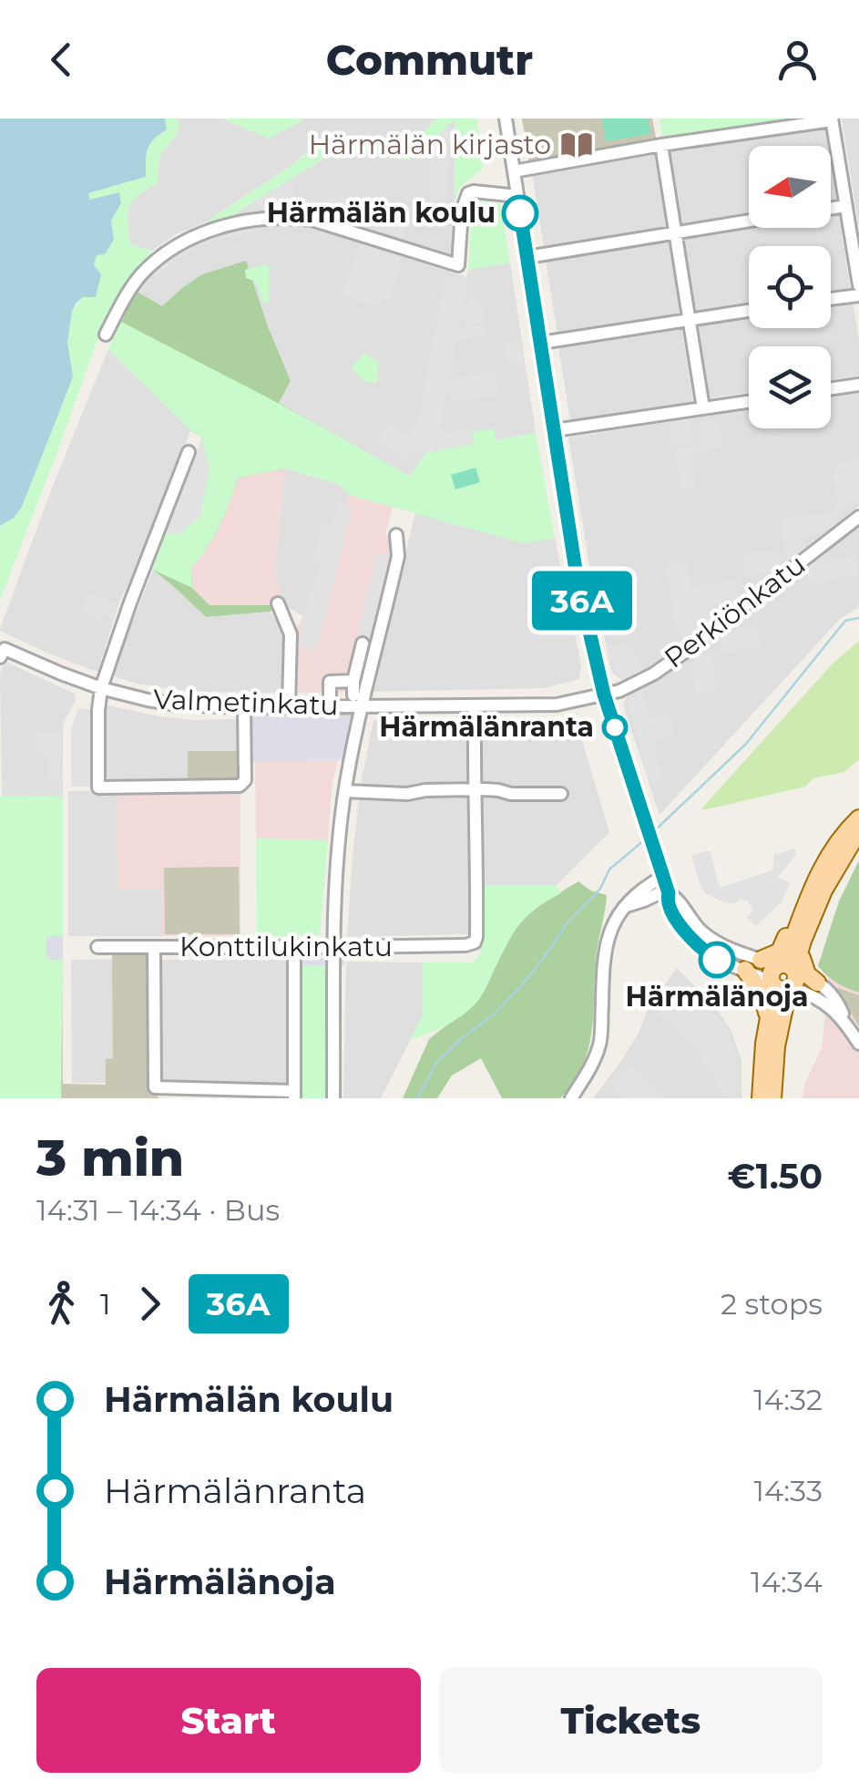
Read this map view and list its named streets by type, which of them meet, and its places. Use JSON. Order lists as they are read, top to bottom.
{
  "streets": {
    "street": ["Perkiönkatu", "Valmetinkatu", "Konttilukinkatu"]
  },
  "crossings": [
    ["Perkiönkatu", "Valmetinkatu"]
  ],
  "places": {
    "library": ["Härmälän kirjasto"],
    "other": ["Härmälän koulu", "Härmälänranta", "Härmälänoja"]
  },
  "lines": ["bus line 36A"],
  "north": "left",
  "page": {
    "header": "Commutr",
    "on_map": "36A",
    "heading": ["3 min", "14:31 – 14:34 · Bus", "€1.50"],
    "legs": ["1", "36A", "2 stops"],
    "list": [
      {
        "name": "Härmälän koulu",
        "value": "14:32"
      },
      {
        "name": "Härmälänranta",
        "value": "14:33"
      },
      {
        "name": "Härmälänoja",
        "value": "14:34"
      }
    ],
    "buttons": ["Start", "Tickets"]
  }
}
